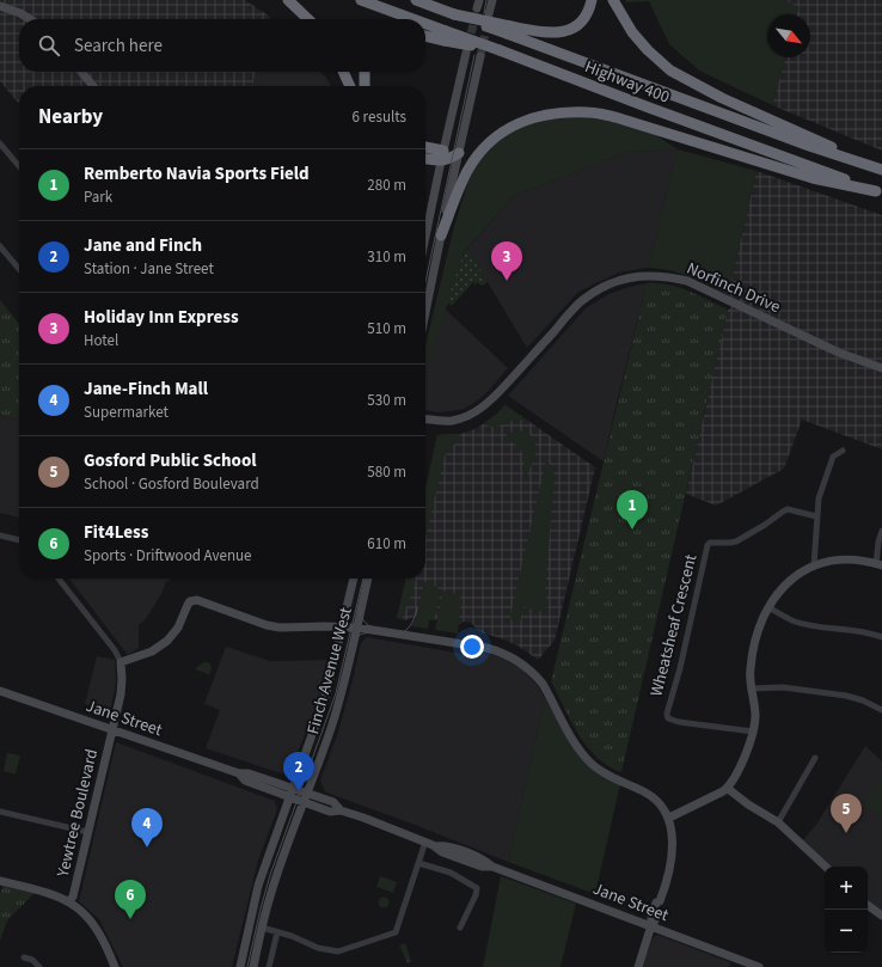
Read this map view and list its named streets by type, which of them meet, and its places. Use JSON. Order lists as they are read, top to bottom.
{
  "streets": {
    "highway": ["Highway 400"],
    "street": [
      "Norfinch Drive",
      "Wheatsheaf Crescent",
      "Finch Avenue West",
      "Jane Street",
      "Yewtree Boulevard"
    ]
  },
  "crossings": [
    ["Finch Avenue West", "Jane Street"],
    ["Jane Street", "Yewtree Boulevard"]
  ],
  "north": "bottom right",
  "page": {
    "search": "Search here",
    "heading": ["Nearby", "6 results"],
    "list": [
      {
        "mark": "1",
        "name": "Remberto Navia Sports Field",
        "note": "Park",
        "value": "280 m"
      },
      {
        "mark": "2",
        "name": "Jane and Finch",
        "note": "Station · Jane Street",
        "value": "310 m"
      },
      {
        "mark": "3",
        "name": "Holiday Inn Express",
        "note": "Hotel",
        "value": "510 m"
      },
      {
        "mark": "4",
        "name": "Jane-Finch Mall",
        "note": "Supermarket",
        "value": "530 m"
      },
      {
        "mark": "5",
        "name": "Gosford Public School",
        "note": "School · Gosford Boulevard",
        "value": "580 m"
      },
      {
        "mark": "6",
        "name": "Fit4Less",
        "note": "Sports · Driftwood Avenue",
        "value": "610 m"
      }
    ],
    "pins": [
      "3",
      "1",
      "2",
      "5",
      "4",
      "6"
    ],
    "map_buttons": ["+", "−"]
  }
}
